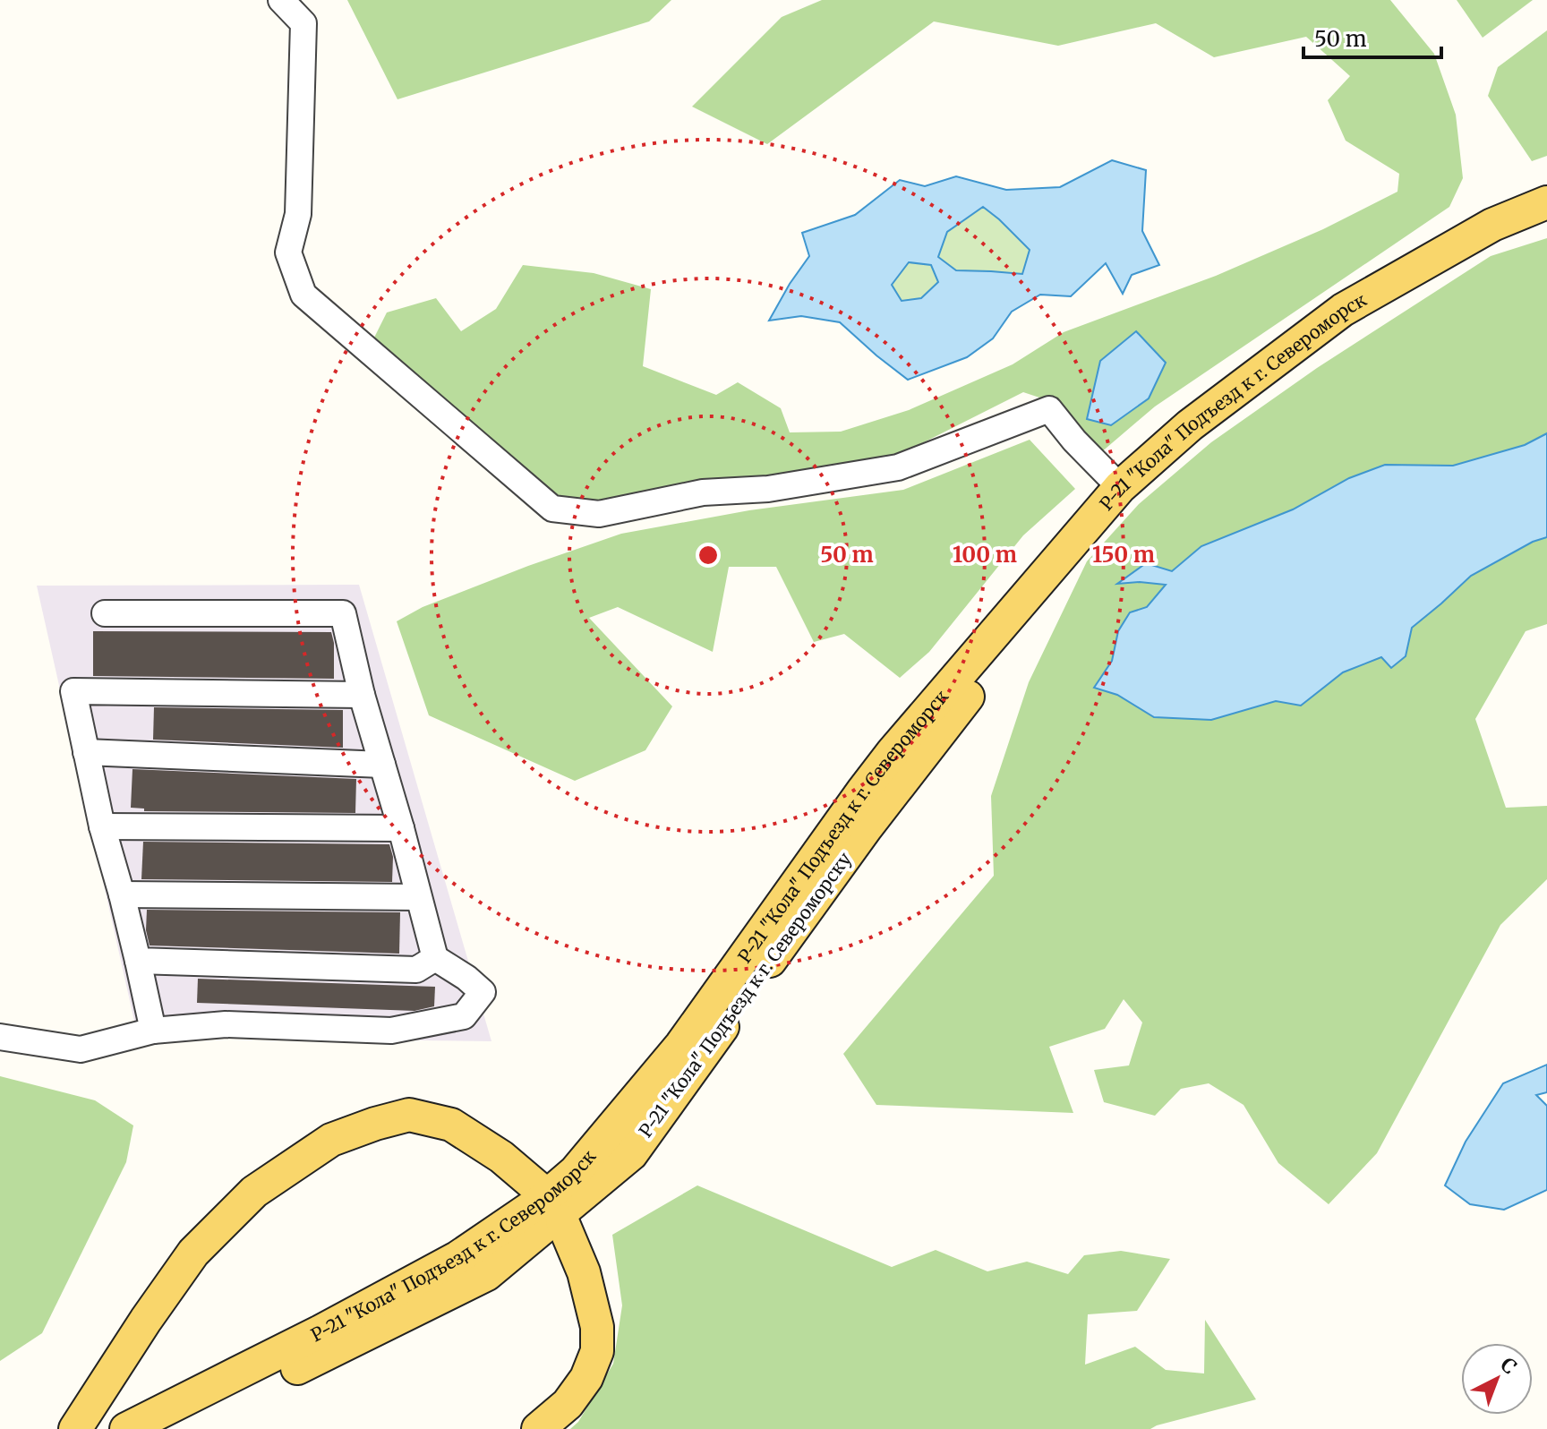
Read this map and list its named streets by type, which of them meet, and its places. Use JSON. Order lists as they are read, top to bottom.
{
  "streets": {
    "main road": ["Р-21 \"Кола\" Подъезд к г. Североморск", "Р-21 \"Кола\" Подъезд к г. Североморску"]
  },
  "crossings": [
    ["Р-21 \"Кола\" Подъезд к г. Североморск", "Р-21 \"Кола\" Подъезд к г. Североморску"]
  ],
  "scale_bar": "50 m",
  "north": "top right",
  "rings": ["50 m", "100 m", "150 m"]
}
